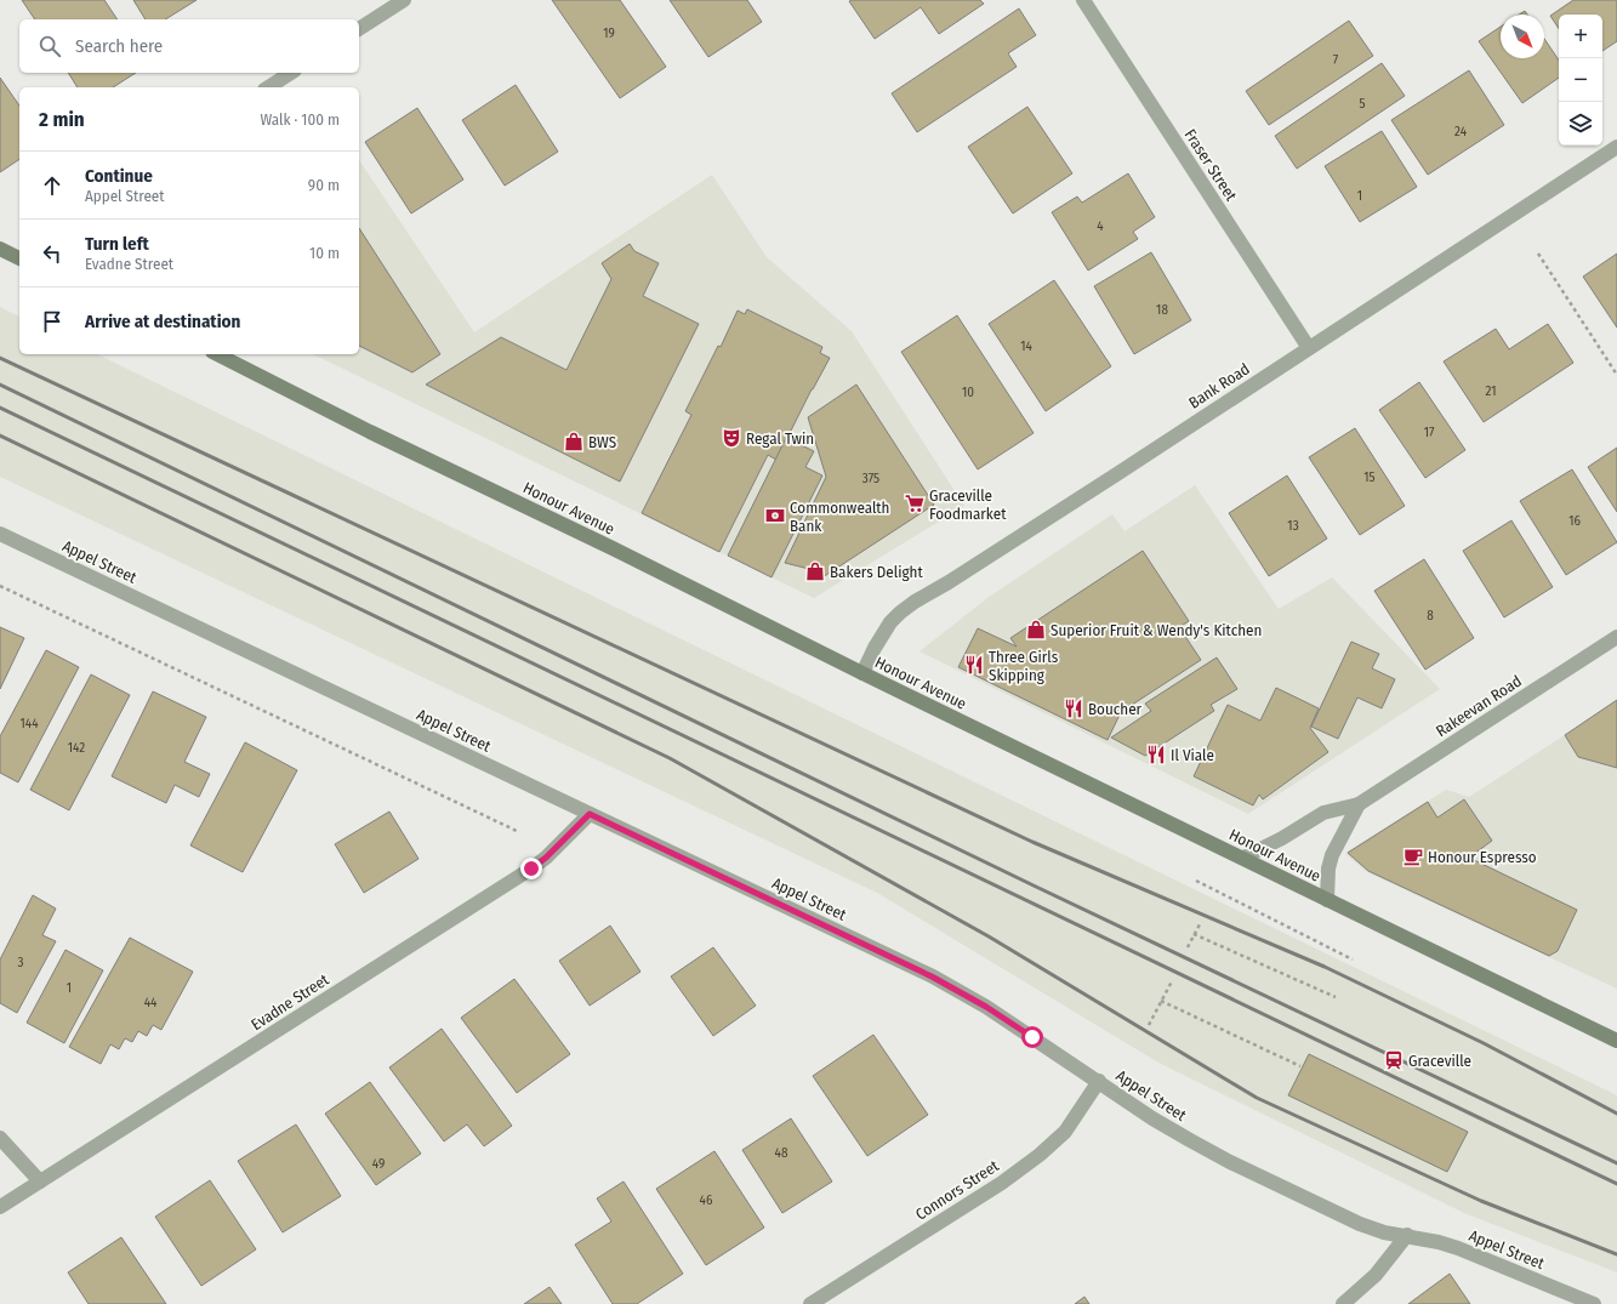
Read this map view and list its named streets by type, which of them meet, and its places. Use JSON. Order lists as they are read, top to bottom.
{
  "streets": {
    "main road": ["Honour Avenue"],
    "street": [
      "Fraser Street",
      "Bank Road",
      "Appel Street",
      "Rakeevan Road",
      "Evadne Street",
      "Connors Street"
    ]
  },
  "crossings": [
    ["Fraser Street", "Bank Road"],
    ["Bank Road", "Honour Avenue"],
    ["Honour Avenue", "Rakeevan Road"],
    ["Appel Street", "Evadne Street"],
    ["Appel Street", "Connors Street"]
  ],
  "places": {
    "theatre": ["Regal Twin"],
    "shop": ["BWS", "Bakers Delight", "Superior Fruit & Wendy's Kitchen"],
    "supermarket": ["Graceville Foodmarket"],
    "bank": ["Commonwealth Bank"],
    "restaurant": ["Three Girls Skipping", "Boucher", "Il Viale"],
    "cafe": ["Honour Espresso"],
    "station": ["Graceville"]
  },
  "house_numbers": [
    "19",
    "7",
    "5",
    "24",
    "1",
    "4",
    "18",
    "14",
    "21",
    "10",
    "17",
    "15",
    "375",
    "16",
    "13",
    "8",
    "144",
    "142",
    "3",
    "1",
    "44",
    "48",
    "49",
    "46"
  ],
  "north": "bottom right",
  "page": {
    "map_buttons": ["+", "−"],
    "search": "Search here",
    "heading": ["2 min", "Walk · 100 m"],
    "list": [
      ["Continue", "Appel Street", "90 m"],
      ["Turn left", "Evadne Street", "10 m"],
      "Arrive at destination"
    ]
  }
}
